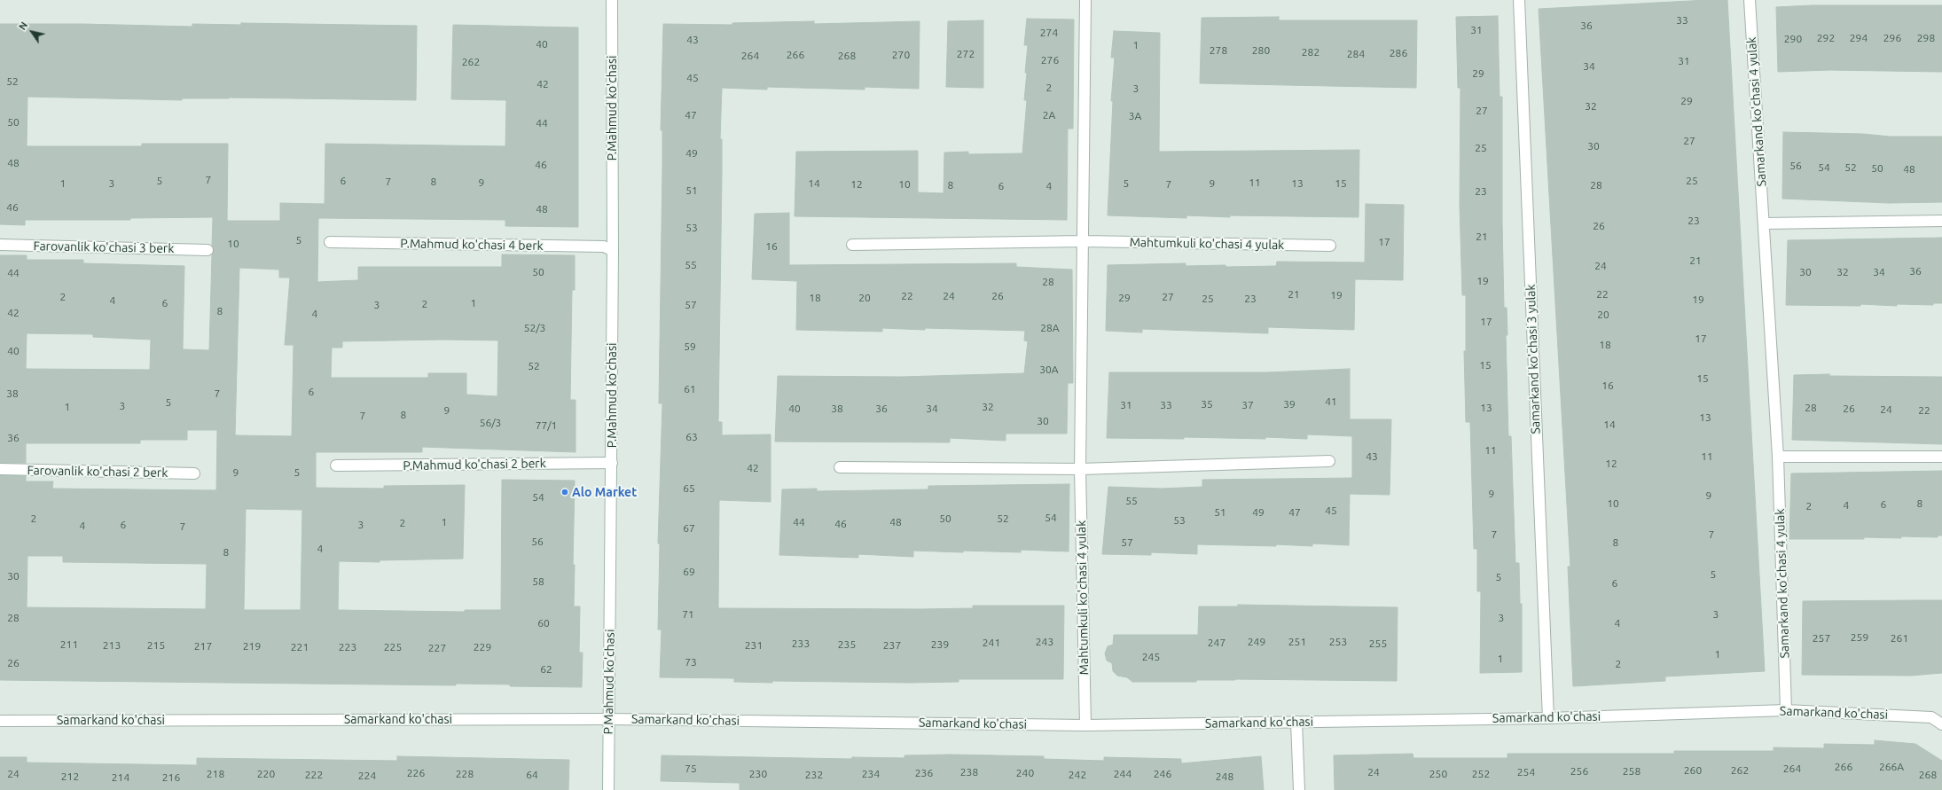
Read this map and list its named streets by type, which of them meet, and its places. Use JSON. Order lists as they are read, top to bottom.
{
  "streets": {
    "street": [
      "P.Mahmud ko'chasi",
      "Samarkand ko'chasi 4 yulak",
      "Mahtumkuli ko'chasi 4 yulak",
      "P.Mahmud ko'chasi 4 berk",
      "Farovanlik ko'chasi 3 berk",
      "Samarkand ko'chasi 3 yulak",
      "P.Mahmud ko'chasi 2 berk",
      "Farovanlik ko'chasi 2 berk",
      "Samarkand ko'chasi"
    ]
  },
  "crossings": [
    ["P.Mahmud ko'chasi", "P.Mahmud ko'chasi 4 berk"],
    ["P.Mahmud ko'chasi", "P.Mahmud ko'chasi 2 berk"],
    ["P.Mahmud ko'chasi", "Samarkand ko'chasi"],
    ["Samarkand ko'chasi 4 yulak", "Samarkand ko'chasi"],
    ["Mahtumkuli ko'chasi 4 yulak", "Samarkand ko'chasi"],
    ["Samarkand ko'chasi 3 yulak", "Samarkand ko'chasi"]
  ],
  "places": ["Alo Market"],
  "house_numbers": [
    "33",
    "36",
    "31",
    "274",
    "292",
    "294",
    "296",
    "298",
    "290",
    "43",
    "40",
    "1",
    "278",
    "280",
    "282",
    "286",
    "272",
    "284",
    "266",
    "270",
    "264",
    "268",
    "276",
    "31",
    "262",
    "34",
    "29",
    "45",
    "52",
    "42",
    "2",
    "3",
    "29",
    "32",
    "27",
    "47",
    "2А",
    "3А",
    "50",
    "44",
    "27",
    "30",
    "25",
    "49",
    "48",
    "46",
    "56",
    "54",
    "52",
    "50",
    "48",
    "7",
    "5",
    "6",
    "25",
    "7",
    "8",
    "9",
    "11",
    "1",
    "3",
    "14",
    "5",
    "9",
    "13",
    "15",
    "12",
    "10",
    "7",
    "8",
    "28",
    "6",
    "4",
    "51",
    "23",
    "46",
    "48",
    "23",
    "26",
    "53",
    "21",
    "5",
    "17",
    "10",
    "16",
    "21",
    "55",
    "24",
    "36",
    "50",
    "30",
    "32",
    "34",
    "44",
    "19",
    "28",
    "21",
    "22",
    "19",
    "22",
    "24",
    "26",
    "2",
    "27",
    "18",
    "20",
    "29",
    "25",
    "23",
    "19",
    "4",
    "6",
    "1",
    "2",
    "3",
    "57",
    "8",
    "42",
    "4",
    "20",
    "17",
    "52/3",
    "28А",
    "17",
    "18",
    "59",
    "40",
    "15",
    "52",
    "30А",
    "15",
    "16",
    "61",
    "6",
    "38",
    "7",
    "41",
    "5",
    "35",
    "39",
    "31",
    "33",
    "37",
    "3",
    "1",
    "32",
    "13",
    "28",
    "40",
    "38",
    "36",
    "34",
    "26",
    "24",
    "9",
    "22",
    "8",
    "7",
    "13",
    "30",
    "56/3",
    "14",
    "77/1",
    "63",
    "36",
    "11",
    "43",
    "11",
    "12",
    "42",
    "9",
    "5",
    "65",
    "9",
    "9",
    "54",
    "55",
    "10",
    "8",
    "6",
    "4",
    "2",
    "45",
    "51",
    "49",
    "47",
    "54",
    "2",
    "50",
    "52",
    "53",
    "1",
    "44",
    "48",
    "2",
    "46",
    "6",
    "3",
    "4",
    "7",
    "67",
    "7",
    "7",
    "56",
    "57",
    "8",
    "4",
    "8",
    "69",
    "5",
    "30",
    "5",
    "58",
    "6",
    "71",
    "3",
    "28",
    "3",
    "60",
    "4",
    "259",
    "257",
    "261",
    "243",
    "249",
    "251",
    "253",
    "241",
    "247",
    "233",
    "255",
    "211",
    "235",
    "239",
    "213",
    "215",
    "231",
    "237",
    "217",
    "219",
    "221",
    "223",
    "225",
    "229",
    "227",
    "1",
    "245",
    "1",
    "73",
    "26",
    "2",
    "62",
    "266",
    "266A",
    "75",
    "264",
    "260",
    "262",
    "256",
    "258",
    "238",
    "24",
    "254",
    "226",
    "236",
    "240",
    "24",
    "218",
    "220",
    "228",
    "230",
    "234",
    "244",
    "246",
    "250",
    "252",
    "222",
    "64",
    "232",
    "242",
    "268",
    "224",
    "212",
    "248",
    "214",
    "216"
  ],
  "north": "top left"
}
